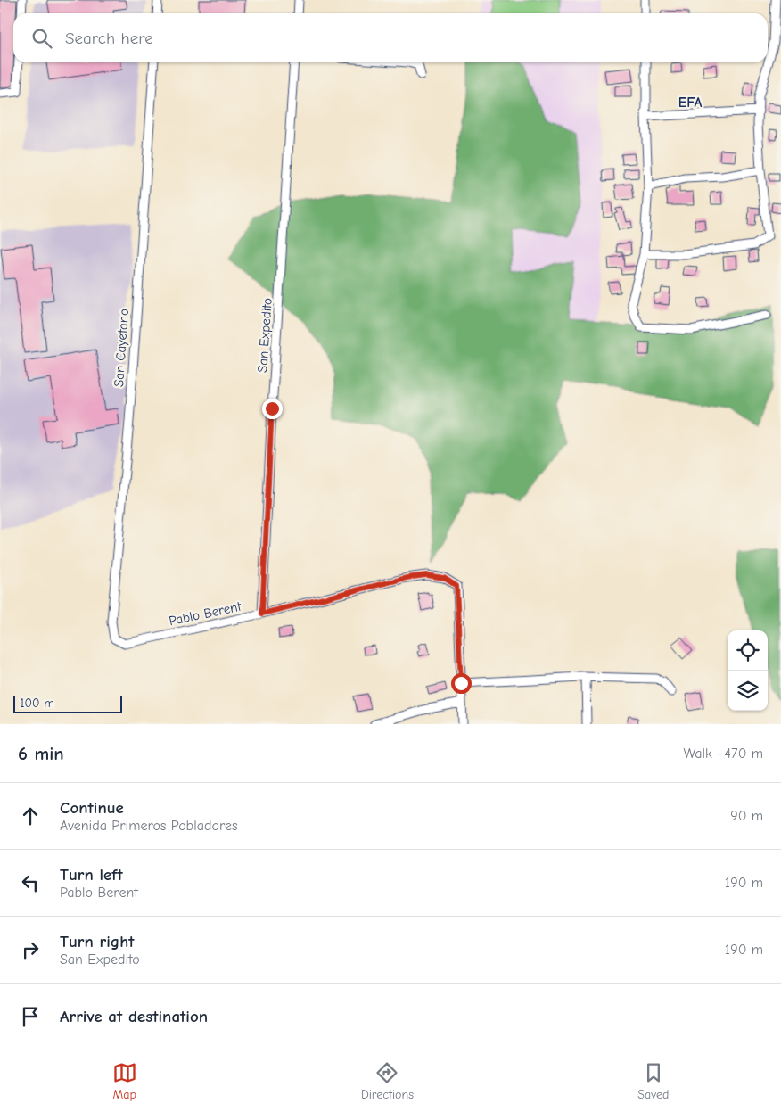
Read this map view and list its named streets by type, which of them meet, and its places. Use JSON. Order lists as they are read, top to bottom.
{
  "streets": {
    "street": ["San Expedito", "San Cayetano", "Pablo Berent"]
  },
  "crossings": [
    ["San Expedito", "Pablo Berent"],
    ["San Cayetano", "Pablo Berent"]
  ],
  "districts": ["EFA"],
  "scale_bar": "100 m",
  "page": {
    "search": "Search here",
    "scale": "100 m",
    "heading": ["6 min", "Walk · 470 m"],
    "list": [
      ["Continue", "Avenida Primeros Pobladores", "90 m"],
      ["Turn left", "Pablo Berent", "190 m"],
      ["Turn right", "San Expedito", "190 m"],
      "Arrive at destination"
    ],
    "nav": ["Map", "Directions", "Saved"]
  }
}
